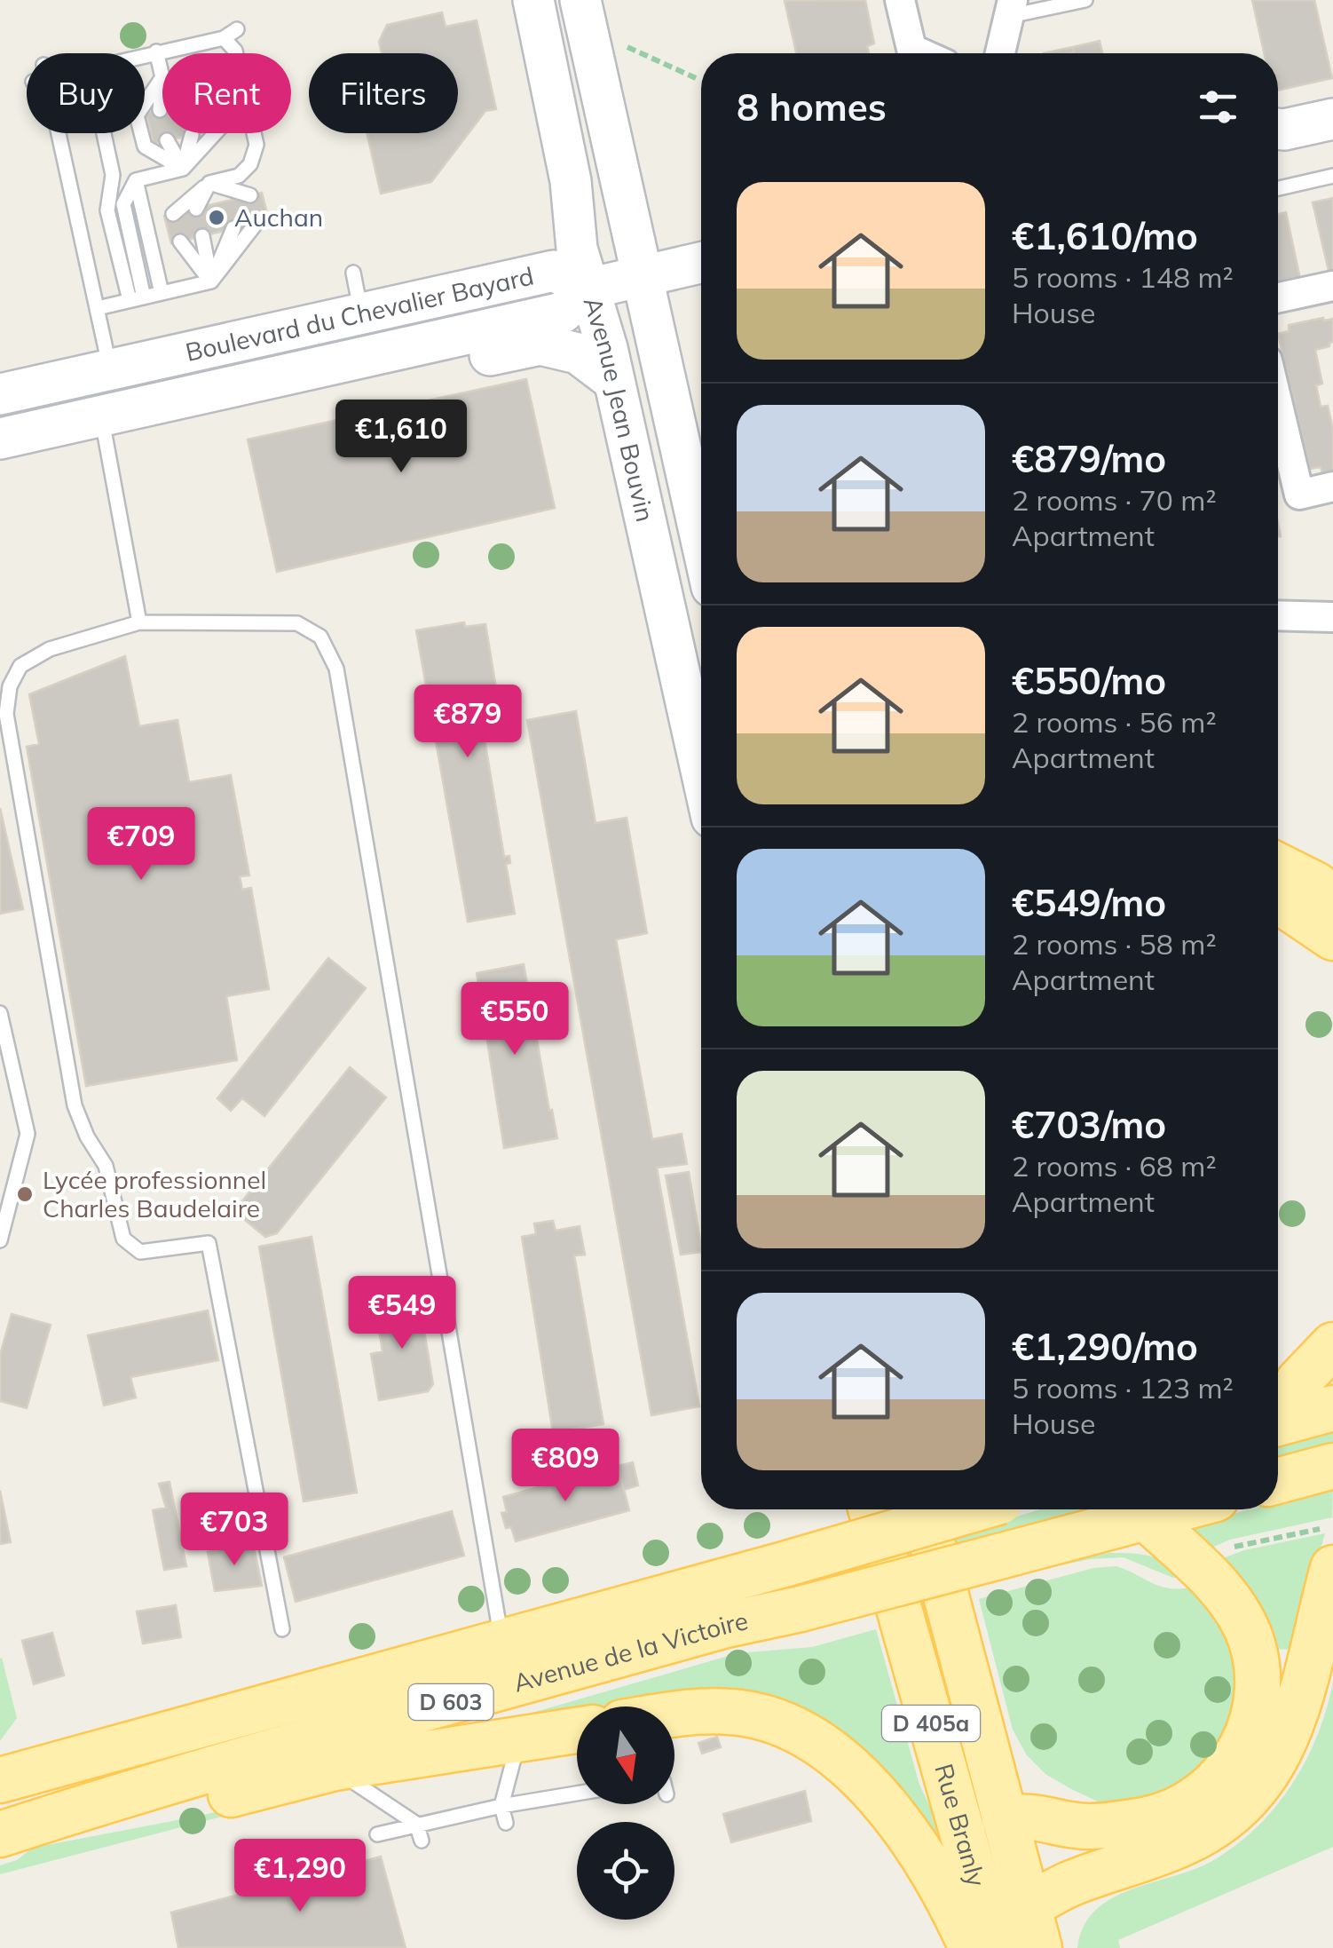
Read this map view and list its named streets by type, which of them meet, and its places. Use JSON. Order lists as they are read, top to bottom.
{
  "streets": {
    "main road": [
      "Avenue de la Victoire",
      "D 603",
      "D 405a",
      "Rue Branly"
    ],
    "street": ["Boulevard du Chevalier Bayard", "Avenue Jean Bouvin"]
  },
  "crossings": [
    ["Boulevard du Chevalier Bayard", "Avenue Jean Bouvin"]
  ],
  "places": ["Auchan", "Lycée professionnel Charles Baudelaire"],
  "north": "bottom",
  "page": {
    "chip": ["Buy", "Rent", "Filters"],
    "heading": "8 homes",
    "list": [
      {
        "name": "€1,610/mo",
        "note": "5 rooms · 148 m² · House"
      },
      {
        "name": "€879/mo",
        "note": "2 rooms · 70 m² · Apartment"
      },
      {
        "name": "€550/mo",
        "note": "2 rooms · 56 m² · Apartment"
      },
      {
        "name": "€549/mo",
        "note": "2 rooms · 58 m² · Apartment"
      },
      {
        "name": "€703/mo",
        "note": "2 rooms · 68 m² · Apartment"
      },
      {
        "name": "€1,290/mo",
        "note": "5 rooms · 123 m² · House"
      }
    ],
    "price": [
      "€1,610",
      "€879",
      "€709",
      "€550",
      "€549",
      "€809",
      "€703",
      "€1,290"
    ]
  }
}
